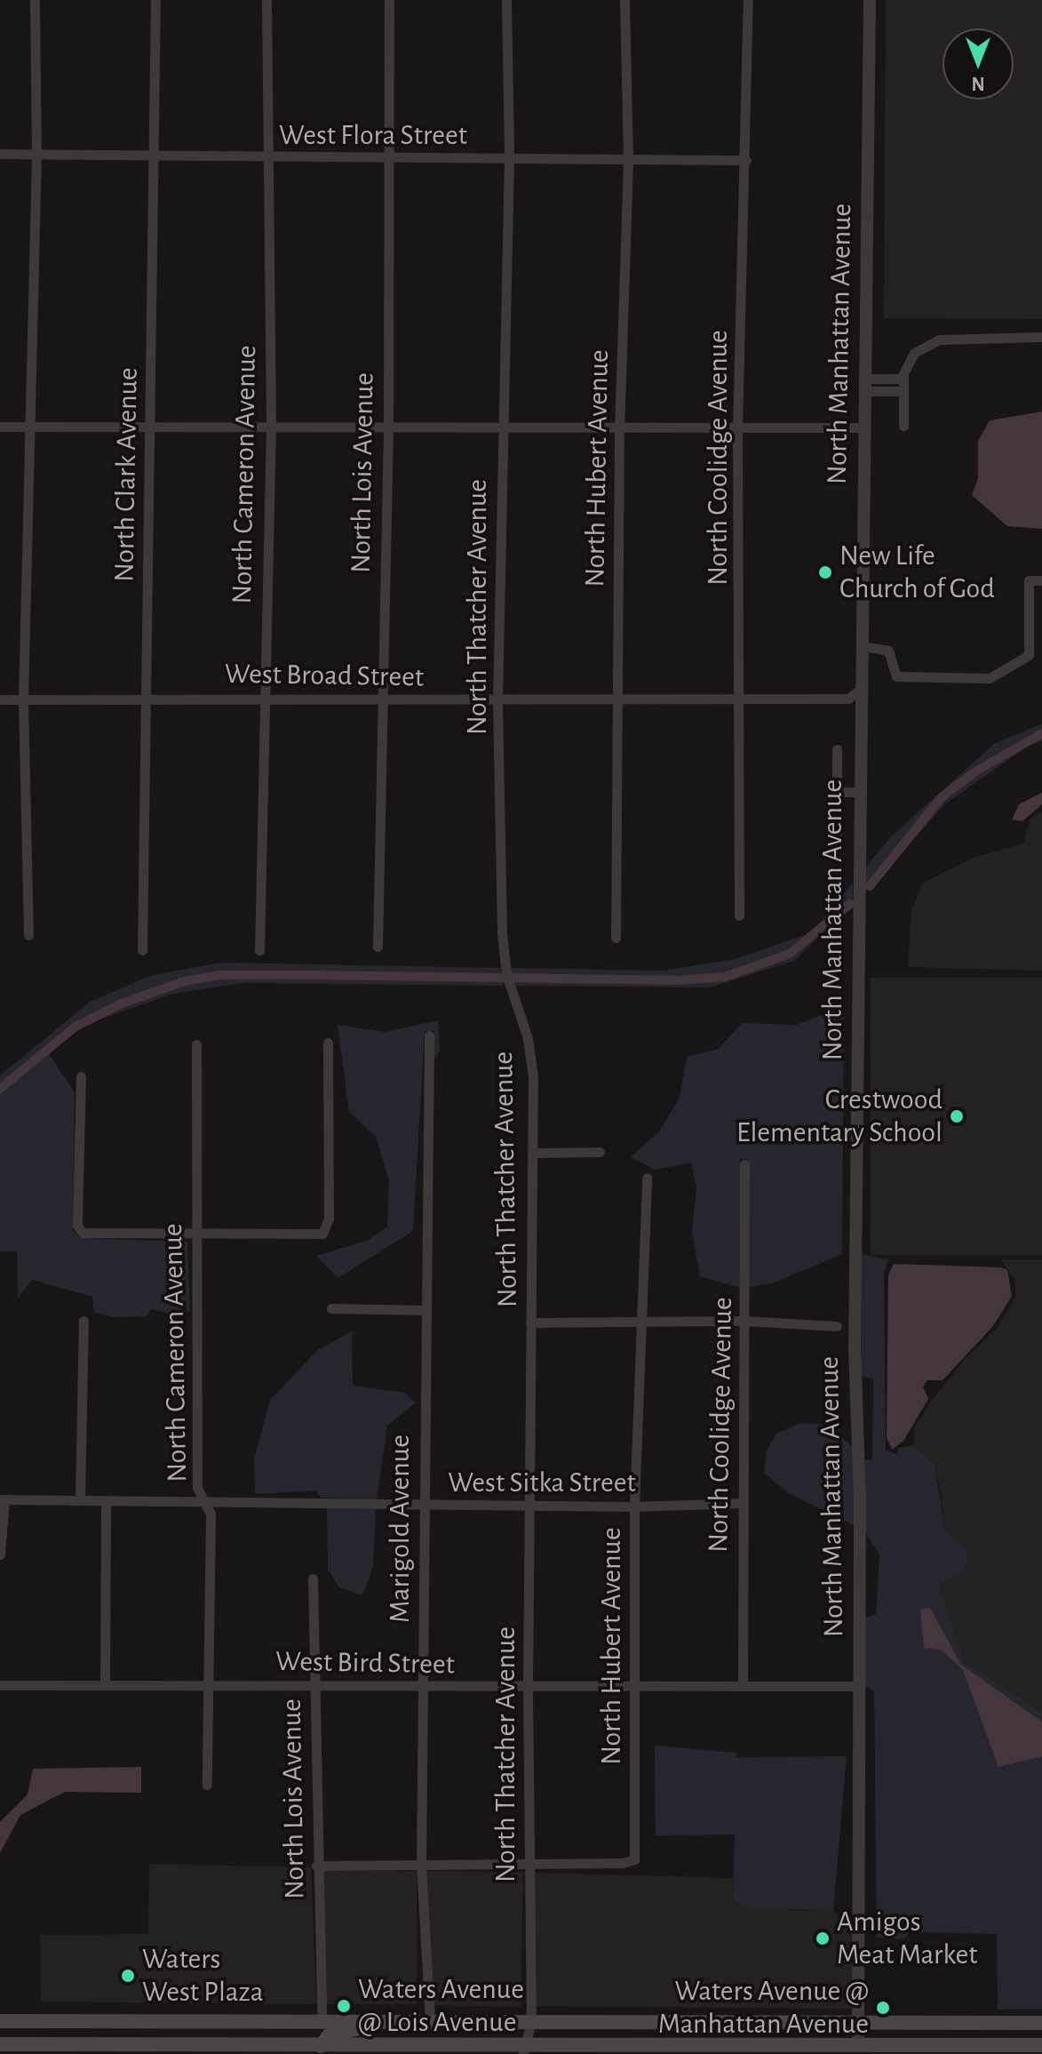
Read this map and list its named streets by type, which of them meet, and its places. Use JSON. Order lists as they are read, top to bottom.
{
  "streets": {
    "street": [
      "West Flora Street",
      "North Manhattan Avenue",
      "North Coolidge Avenue",
      "North Hubert Avenue",
      "North Lois Avenue",
      "North Clark Avenue",
      "North Cameron Avenue",
      "North Thatcher Avenue",
      "West Broad Street",
      "West Sitka Street",
      "Marigold Avenue",
      "West Bird Street"
    ]
  },
  "crossings": [
    ["West Flora Street", "North Coolidge Avenue"],
    ["West Flora Street", "North Hubert Avenue"],
    ["West Flora Street", "North Lois Avenue"],
    ["West Flora Street", "North Clark Avenue"],
    ["West Flora Street", "North Cameron Avenue"],
    ["West Flora Street", "North Thatcher Avenue"],
    ["North Manhattan Avenue", "West Broad Street"],
    ["North Manhattan Avenue", "West Bird Street"],
    ["North Coolidge Avenue", "West Broad Street"],
    ["North Coolidge Avenue", "West Sitka Street"],
    ["North Coolidge Avenue", "West Bird Street"],
    ["North Hubert Avenue", "North Thatcher Avenue"],
    ["North Hubert Avenue", "West Broad Street"],
    ["North Hubert Avenue", "West Sitka Street"],
    ["North Hubert Avenue", "West Bird Street"],
    ["North Lois Avenue", "West Broad Street"],
    ["North Lois Avenue", "West Bird Street"],
    ["North Clark Avenue", "West Broad Street"],
    ["North Cameron Avenue", "West Broad Street"],
    ["North Cameron Avenue", "West Sitka Street"],
    ["North Cameron Avenue", "West Bird Street"],
    ["North Thatcher Avenue", "West Broad Street"],
    ["North Thatcher Avenue", "West Sitka Street"],
    ["North Thatcher Avenue", "West Bird Street"],
    ["West Sitka Street", "Marigold Avenue"],
    ["Marigold Avenue", "West Bird Street"]
  ],
  "places": [
    "New Life Church of God",
    "Crestwood Elementary School",
    "Amigos Meat Market",
    "Waters West Plaza",
    "Waters Avenue @ Lois Avenue",
    "Waters Avenue @ Manhattan Avenue"
  ],
  "north": "bottom"
}
